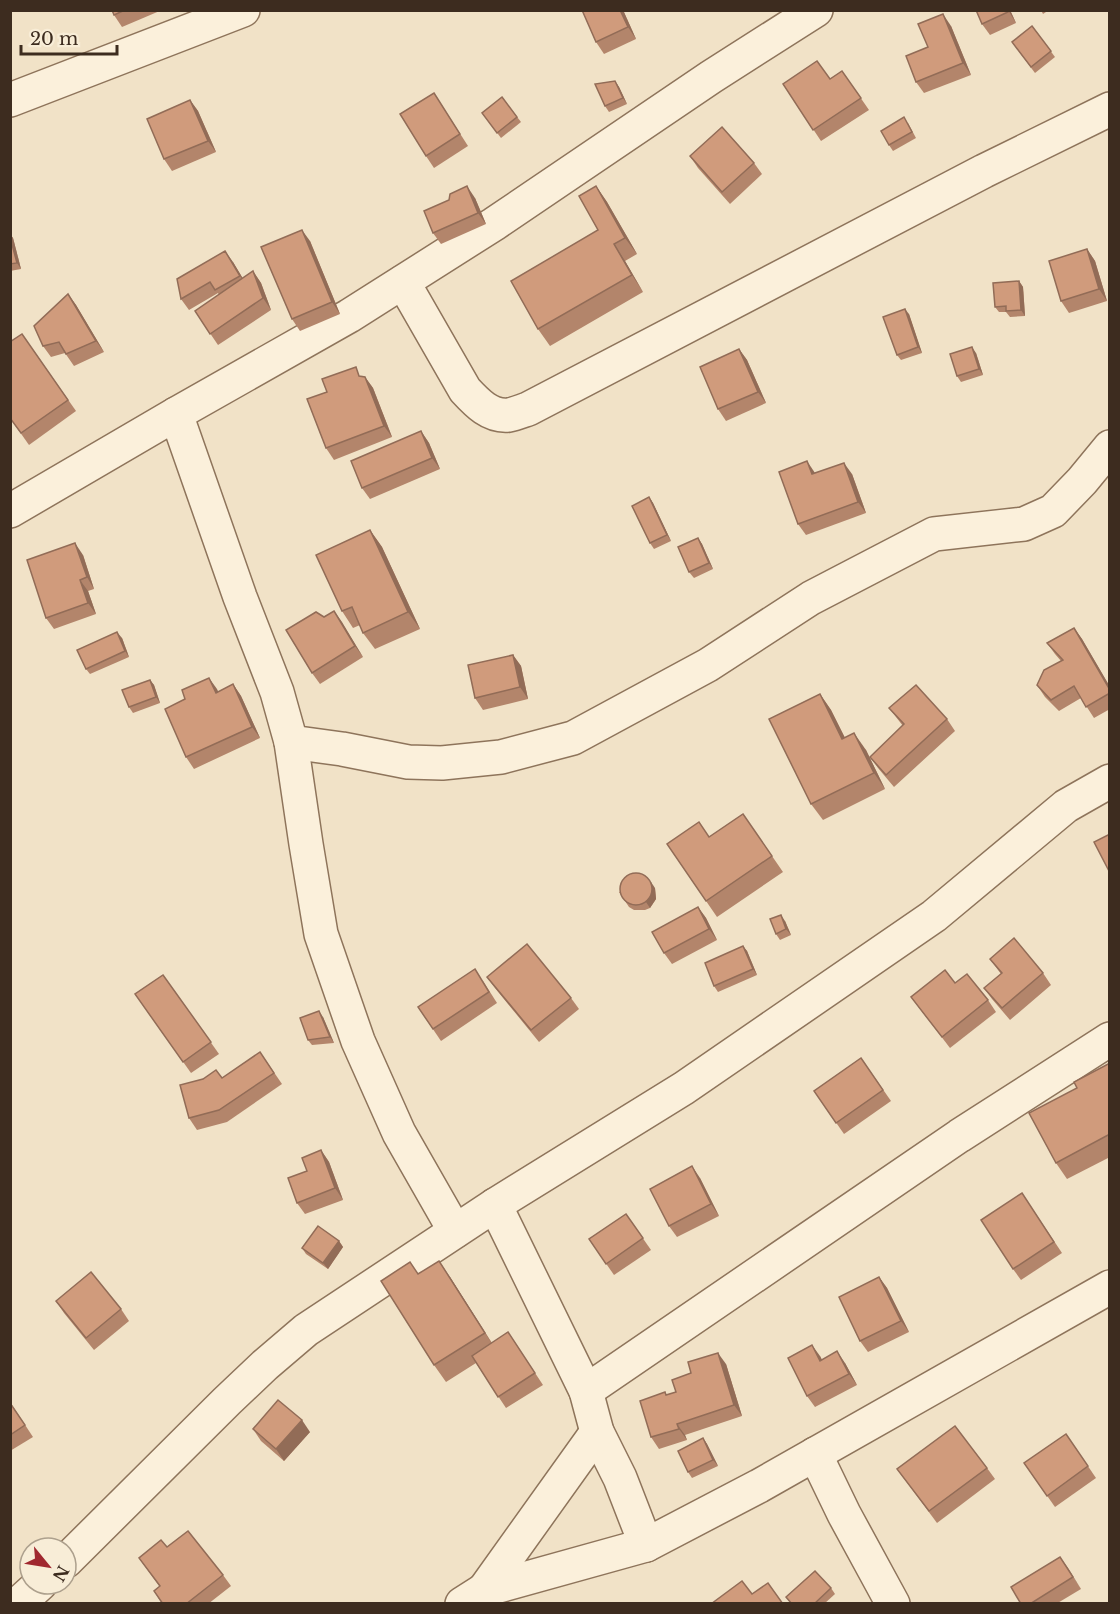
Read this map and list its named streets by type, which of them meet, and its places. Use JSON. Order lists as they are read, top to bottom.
{
  "scale_bar": "20 m",
  "north": "bottom right"
}
